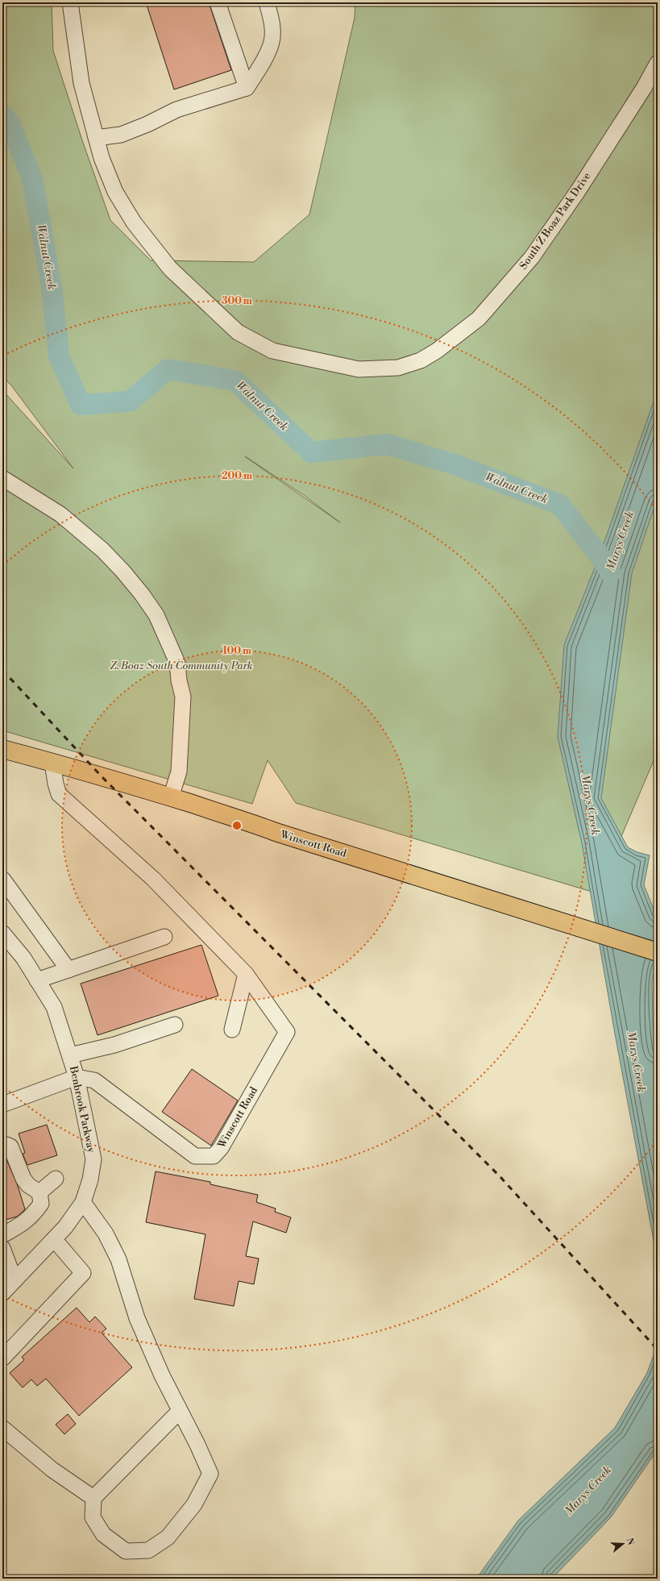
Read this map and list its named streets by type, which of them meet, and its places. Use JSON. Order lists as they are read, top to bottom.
{
  "streets": {
    "main road": ["Winscott Road"],
    "street": ["South Z Boaz Park Drive", "Benbrook Parkway"]
  },
  "crossings": [
    ["Winscott Road", "Benbrook Parkway"]
  ],
  "water": ["Walnut Creek", "Marys Creek"],
  "parks": ["Z. Boaz South Community Park"],
  "north": "right",
  "rings": ["300 m", "200 m", "100 m"]
}
